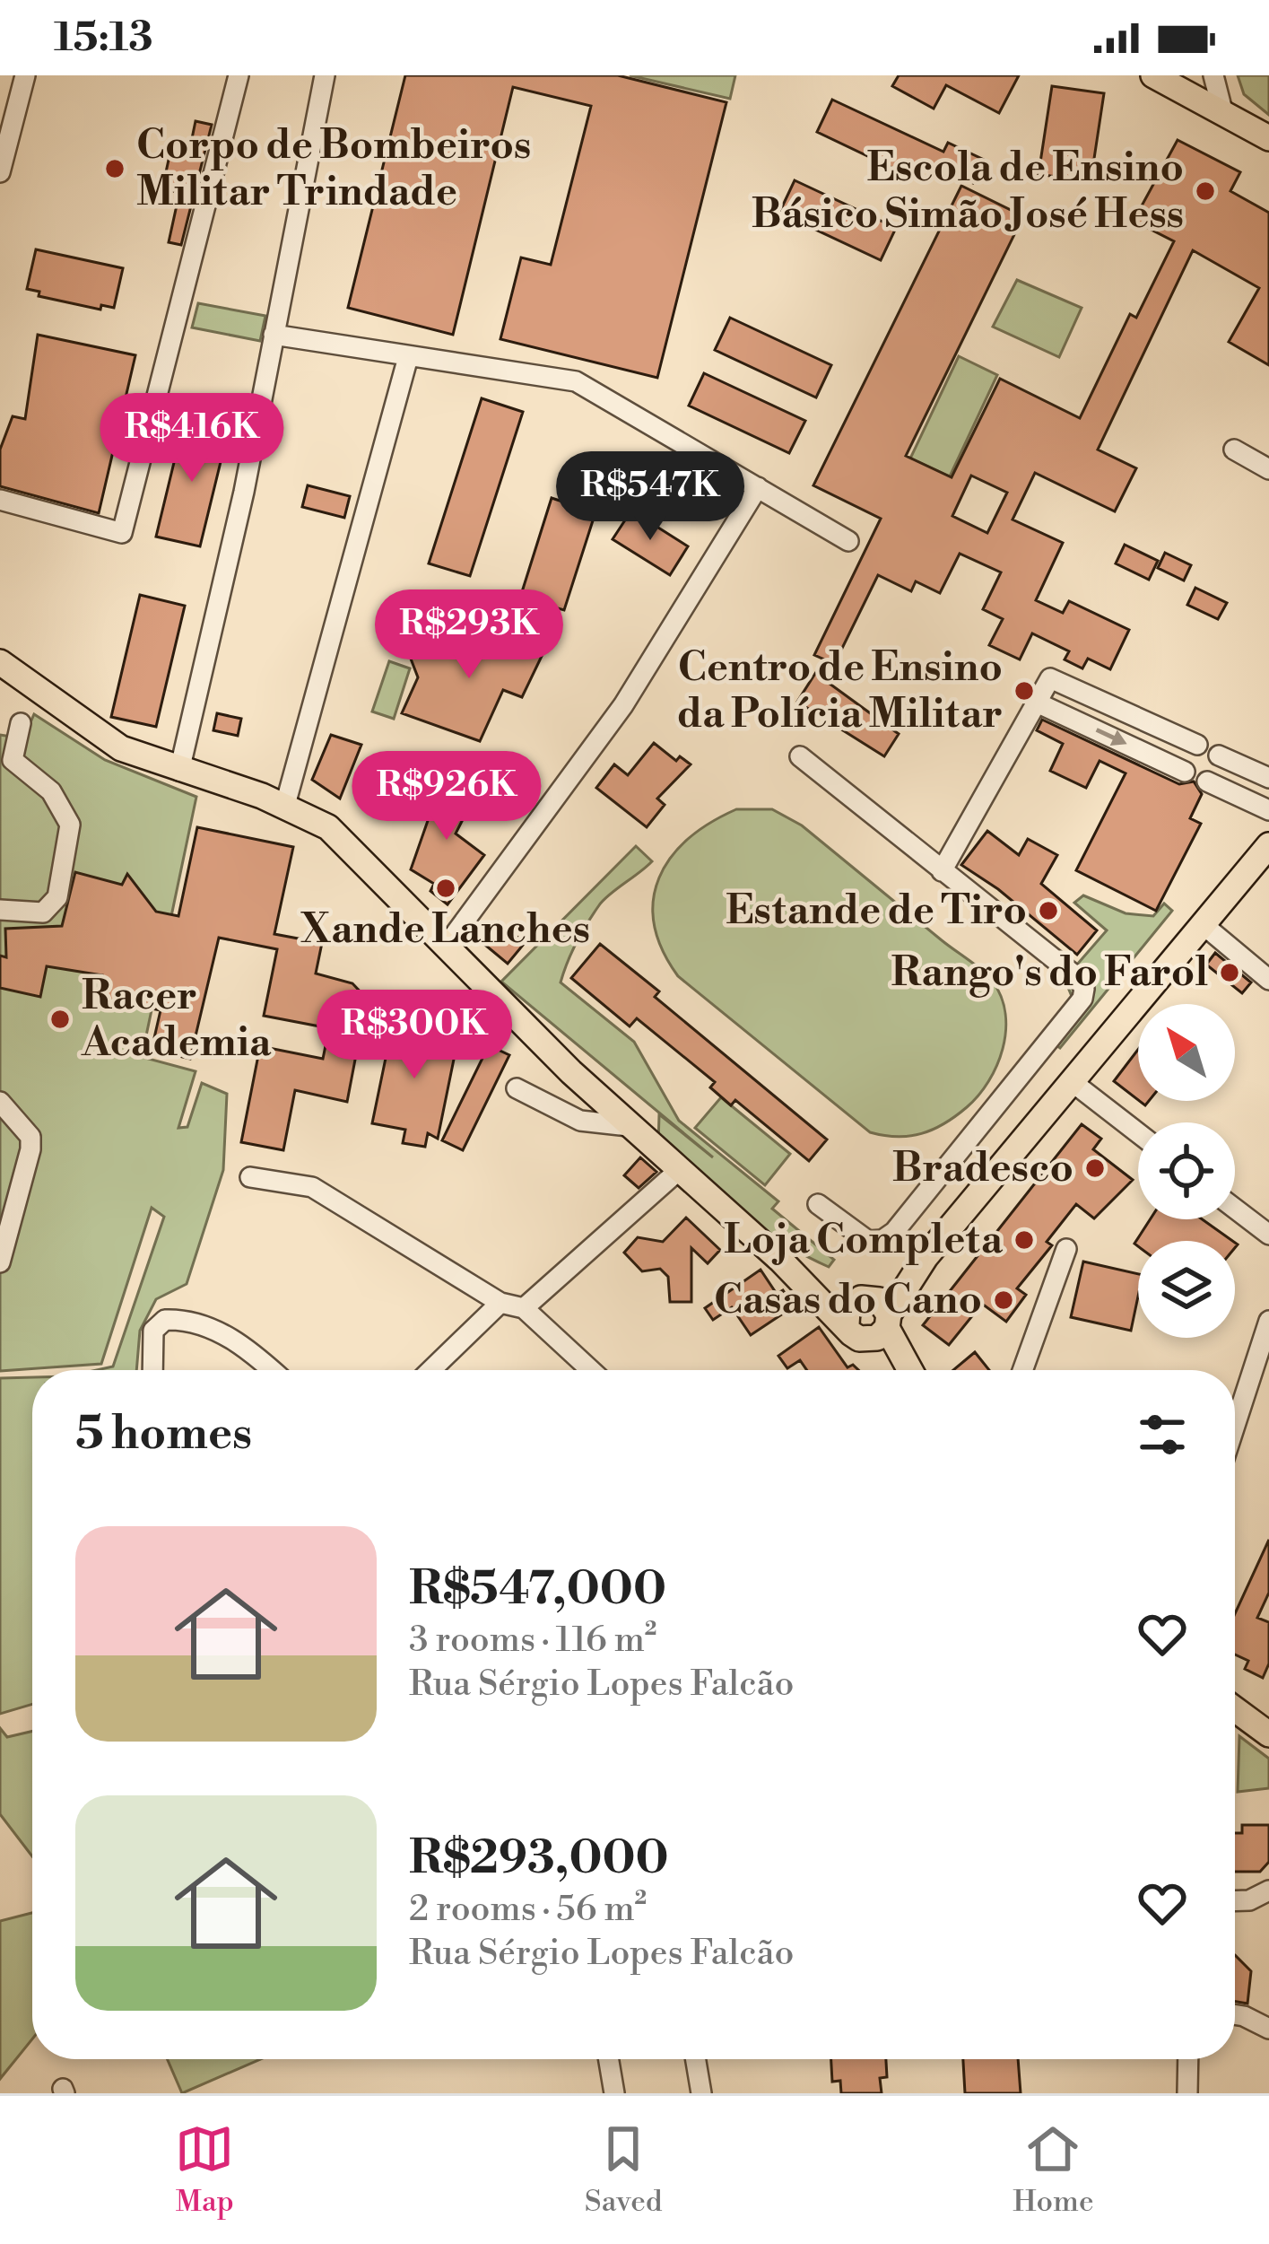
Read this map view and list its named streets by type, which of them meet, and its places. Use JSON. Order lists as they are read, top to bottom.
{
  "places": [
    "Corpo de Bombeiros Militar Trindade",
    "Escola de Ensino Básico Simão José Hess",
    "Centro de Ensino da Polícia Militar",
    "Xande Lanches",
    "Estande de Tiro",
    "Rango's do Farol",
    "Racer Academia",
    "Bradesco",
    "Loja Completa",
    "Casas do Cano"
  ],
  "north": "top left",
  "page": {
    "status": "15:13",
    "price": [
      "R$416K",
      "R$547K",
      "R$293K",
      "R$926K",
      "R$300K"
    ],
    "heading": "5 homes",
    "list": [
      {
        "name": "R$547,000",
        "note": "3 rooms · 116 m² · Rua Sérgio Lopes Falcão"
      },
      {
        "name": "R$293,000",
        "note": "2 rooms · 56 m² · Rua Sérgio Lopes Falcão"
      }
    ],
    "tabs": ["Map", "Saved", "Home"]
  }
}
